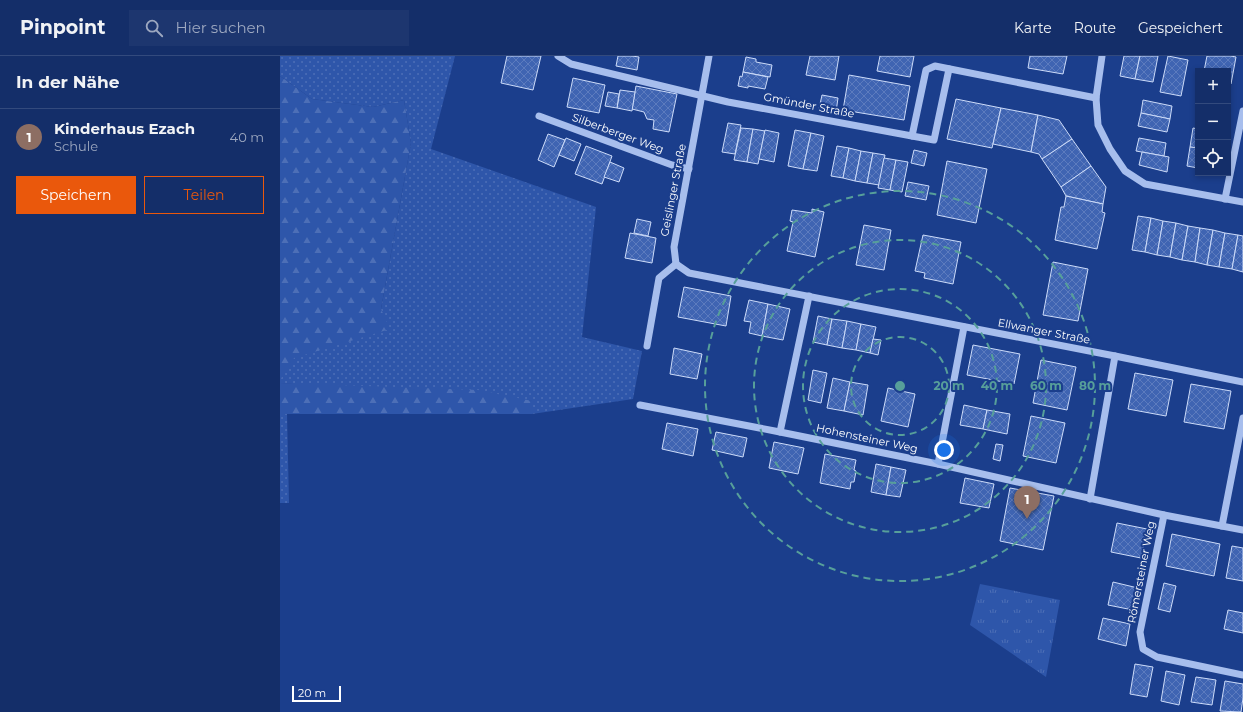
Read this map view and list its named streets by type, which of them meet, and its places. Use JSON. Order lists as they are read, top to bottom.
{
  "streets": {
    "street": [
      "Gmünder Straße",
      "Silberberger Weg",
      "Geislinger Straße",
      "Ellwanger Straße",
      "Hohensteiner Weg",
      "Römersteiner Weg"
    ]
  },
  "crossings": [
    ["Gmünder Straße", "Geislinger Straße"],
    ["Silberberger Weg", "Geislinger Straße"],
    ["Geislinger Straße", "Ellwanger Straße"]
  ],
  "scale_bar": "20 m",
  "page": {
    "header": "Pinpoint",
    "search": "Hier suchen",
    "nav": ["Karte", "Route", "Gespeichert"],
    "heading": "In der Nähe",
    "map_buttons": ["+", "−"],
    "list": [
      {
        "mark": "1",
        "name": "Kinderhaus Ezach",
        "note": "Schule",
        "value": "40 m"
      }
    ],
    "buttons": ["Speichern", "Teilen"],
    "pins": "1",
    "scale": "20 m"
  },
  "rings": [
    "20 m",
    "40 m",
    "60 m",
    "80 m"
  ]
}
